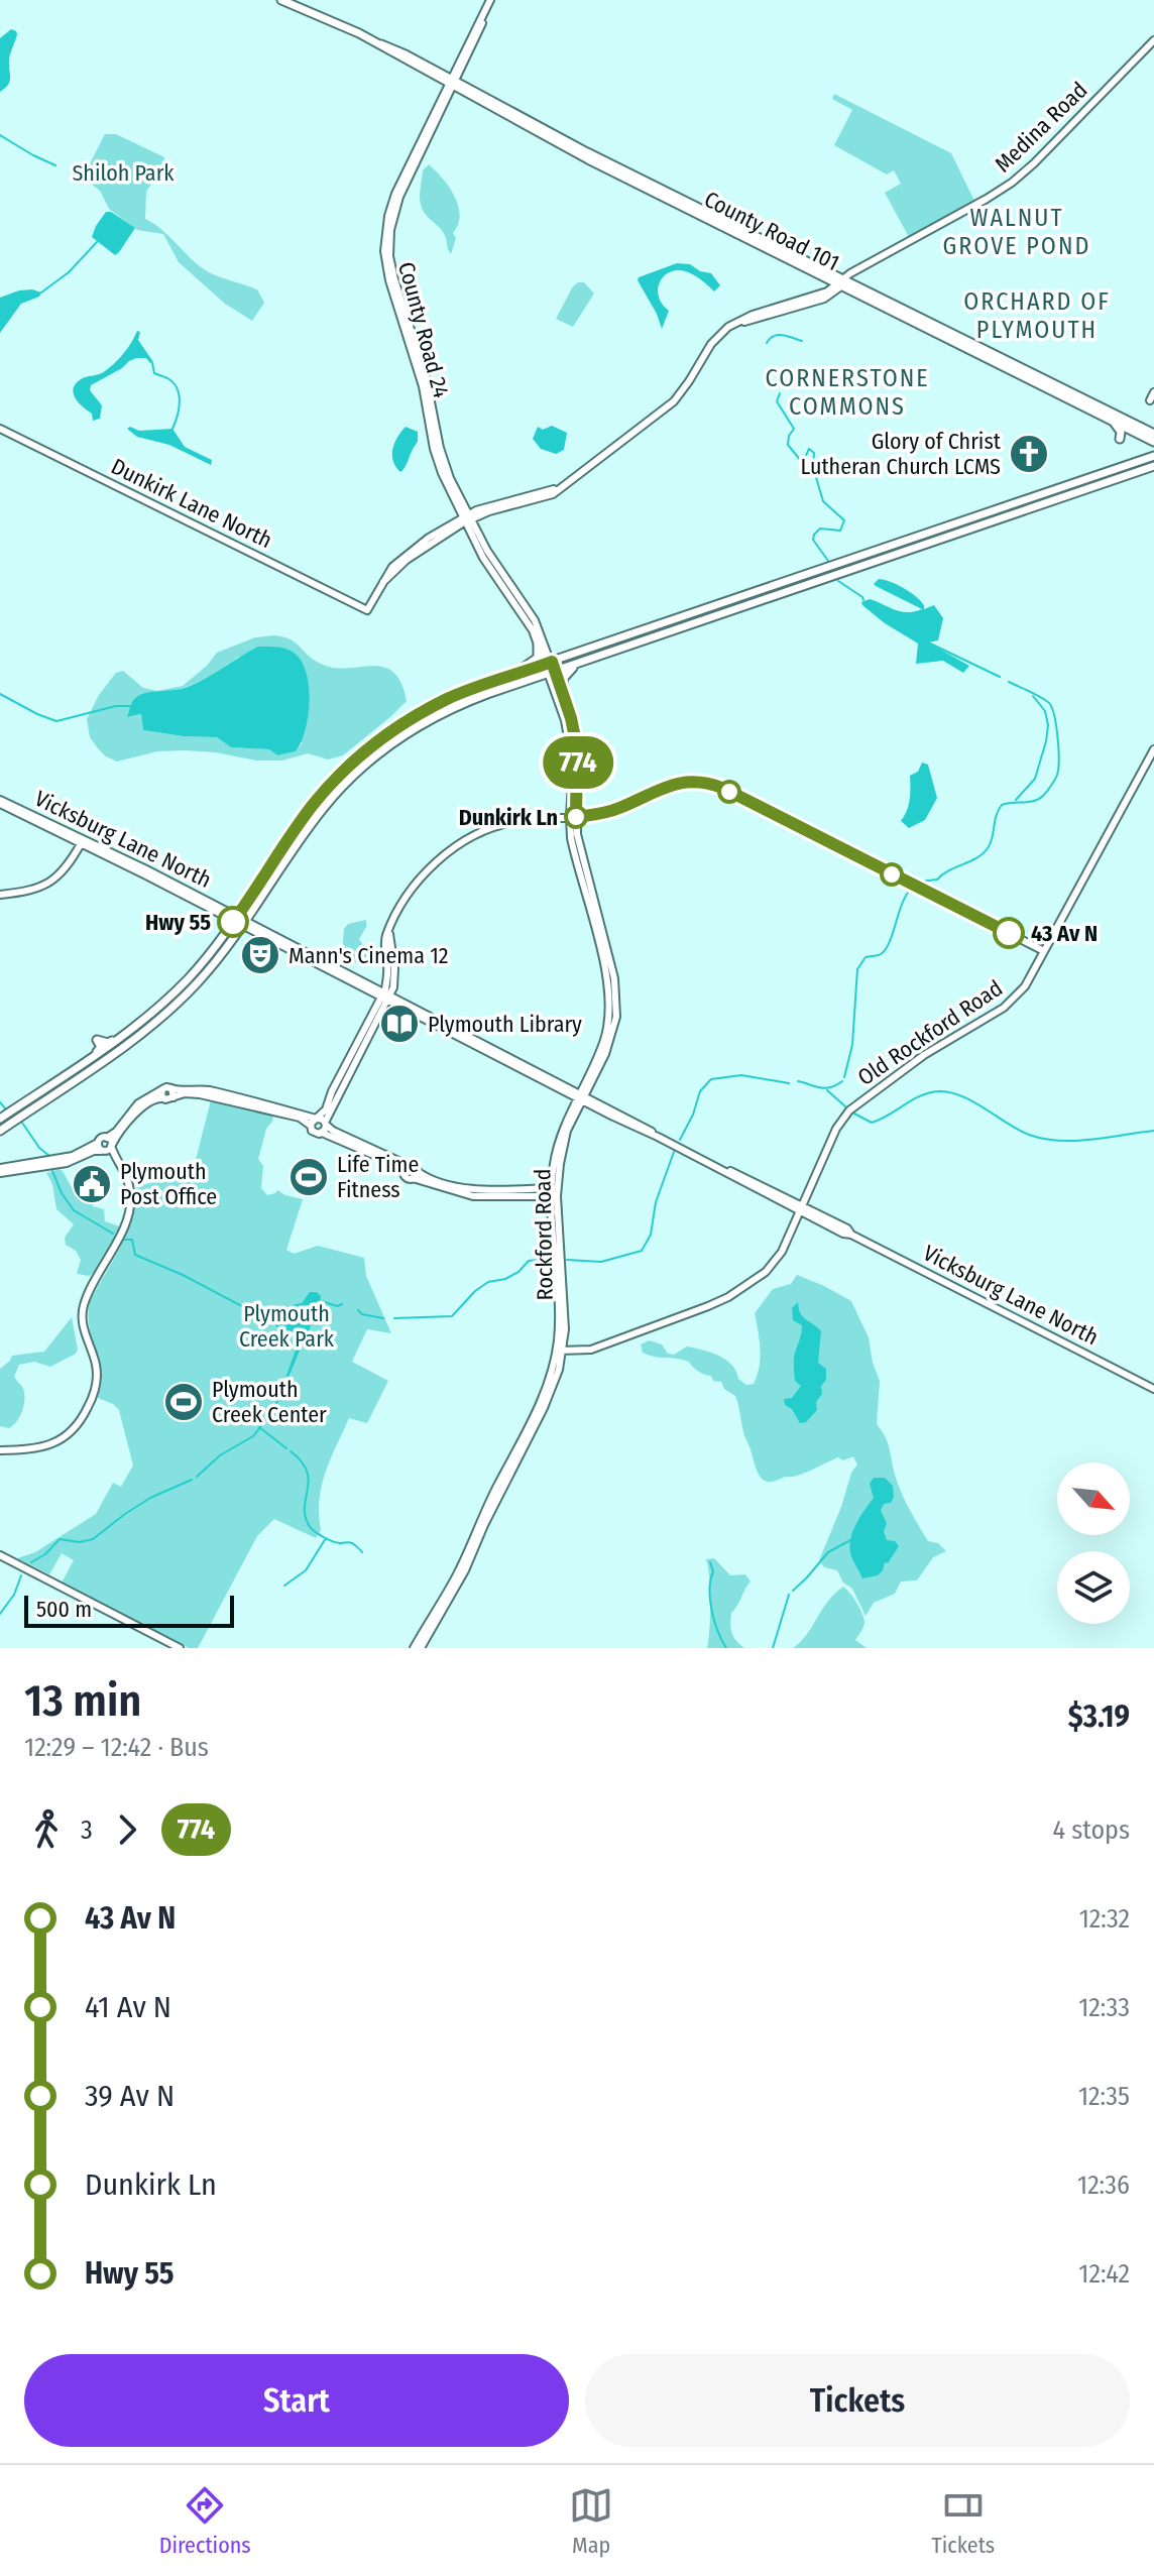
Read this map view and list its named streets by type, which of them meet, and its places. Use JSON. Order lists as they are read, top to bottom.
{
  "streets": {
    "main road": ["County Road 101"],
    "street": [
      "Medina Road",
      "County Road 24",
      "Dunkirk Lane North",
      "Vicksburg Lane North",
      "Old Rockford Road",
      "Rockford Road"
    ]
  },
  "crossings": [
    ["Medina Road", "County Road 101"],
    ["Medina Road", "County Road 24"],
    ["Medina Road", "Dunkirk Lane North"],
    ["County Road 101", "County Road 24"],
    ["County Road 24", "Rockford Road"],
    ["Vicksburg Lane North", "Old Rockford Road"],
    ["Vicksburg Lane North", "Rockford Road"],
    ["Old Rockford Road", "Rockford Road"]
  ],
  "districts": ["WALNUT GROVE POND", "ORCHARD OF PLYMOUTH", "CORNERSTONE COMMONS"],
  "parks": ["Shiloh Park", "Plymouth Creek Park"],
  "places": {
    "church": ["Glory of Christ Lutheran Church LCMS"],
    "other": ["Dunkirk Ln", "Hwy 55", "43 Av N"],
    "theatre": ["Mann's Cinema 12"],
    "library": ["Plymouth Library"],
    "sports": ["Life Time Fitness", "Plymouth Creek Center"],
    "public building": ["Plymouth Post Office"]
  },
  "lines": ["bus line 774"],
  "scale_bar": "500 m",
  "north": "bottom right",
  "page": {
    "on_map": "774",
    "scale": "500 m",
    "heading": ["13 min", "12:29 – 12:42 · Bus", "$3.19"],
    "legs": ["3", "774", "4 stops"],
    "list": [
      {
        "name": "43 Av N",
        "value": "12:32"
      },
      {
        "name": "41 Av N",
        "value": "12:33"
      },
      {
        "name": "39 Av N",
        "value": "12:35"
      },
      {
        "name": "Dunkirk Ln",
        "value": "12:36"
      },
      {
        "name": "Hwy 55",
        "value": "12:42"
      }
    ],
    "buttons": ["Start", "Tickets"],
    "tabs": ["Directions", "Map", "Tickets"]
  }
}
